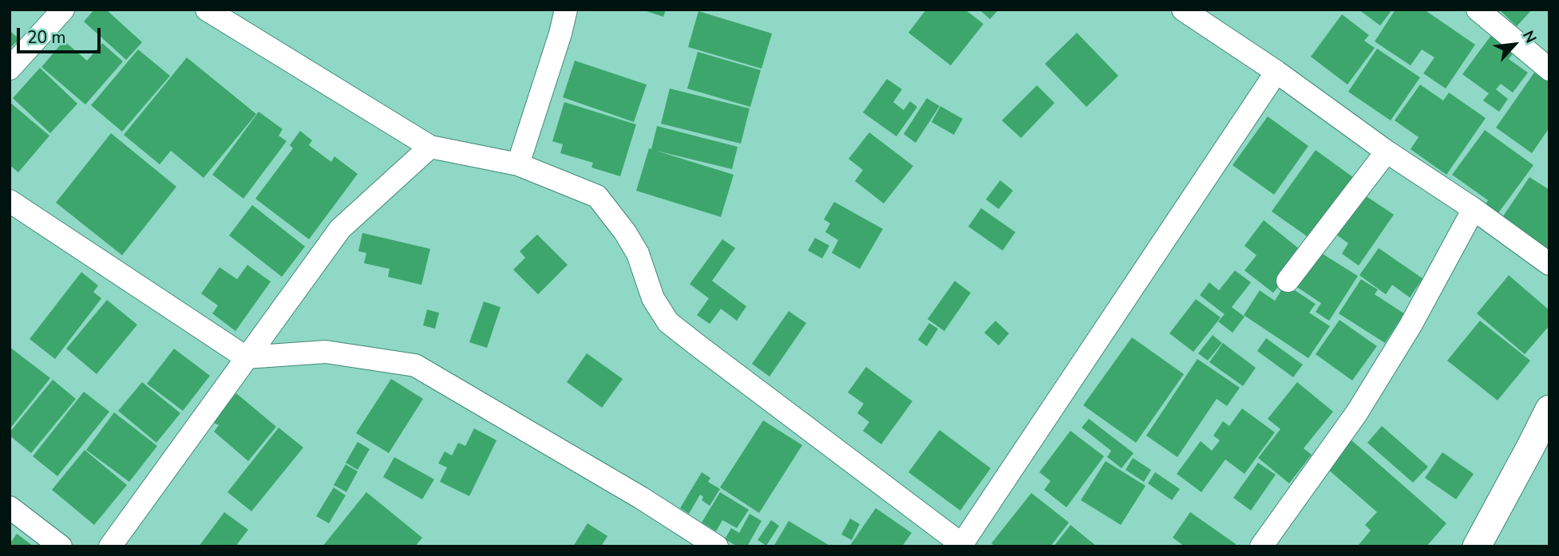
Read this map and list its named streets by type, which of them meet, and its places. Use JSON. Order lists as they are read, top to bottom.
{
  "scale_bar": "20 m",
  "north": "top right"
}
